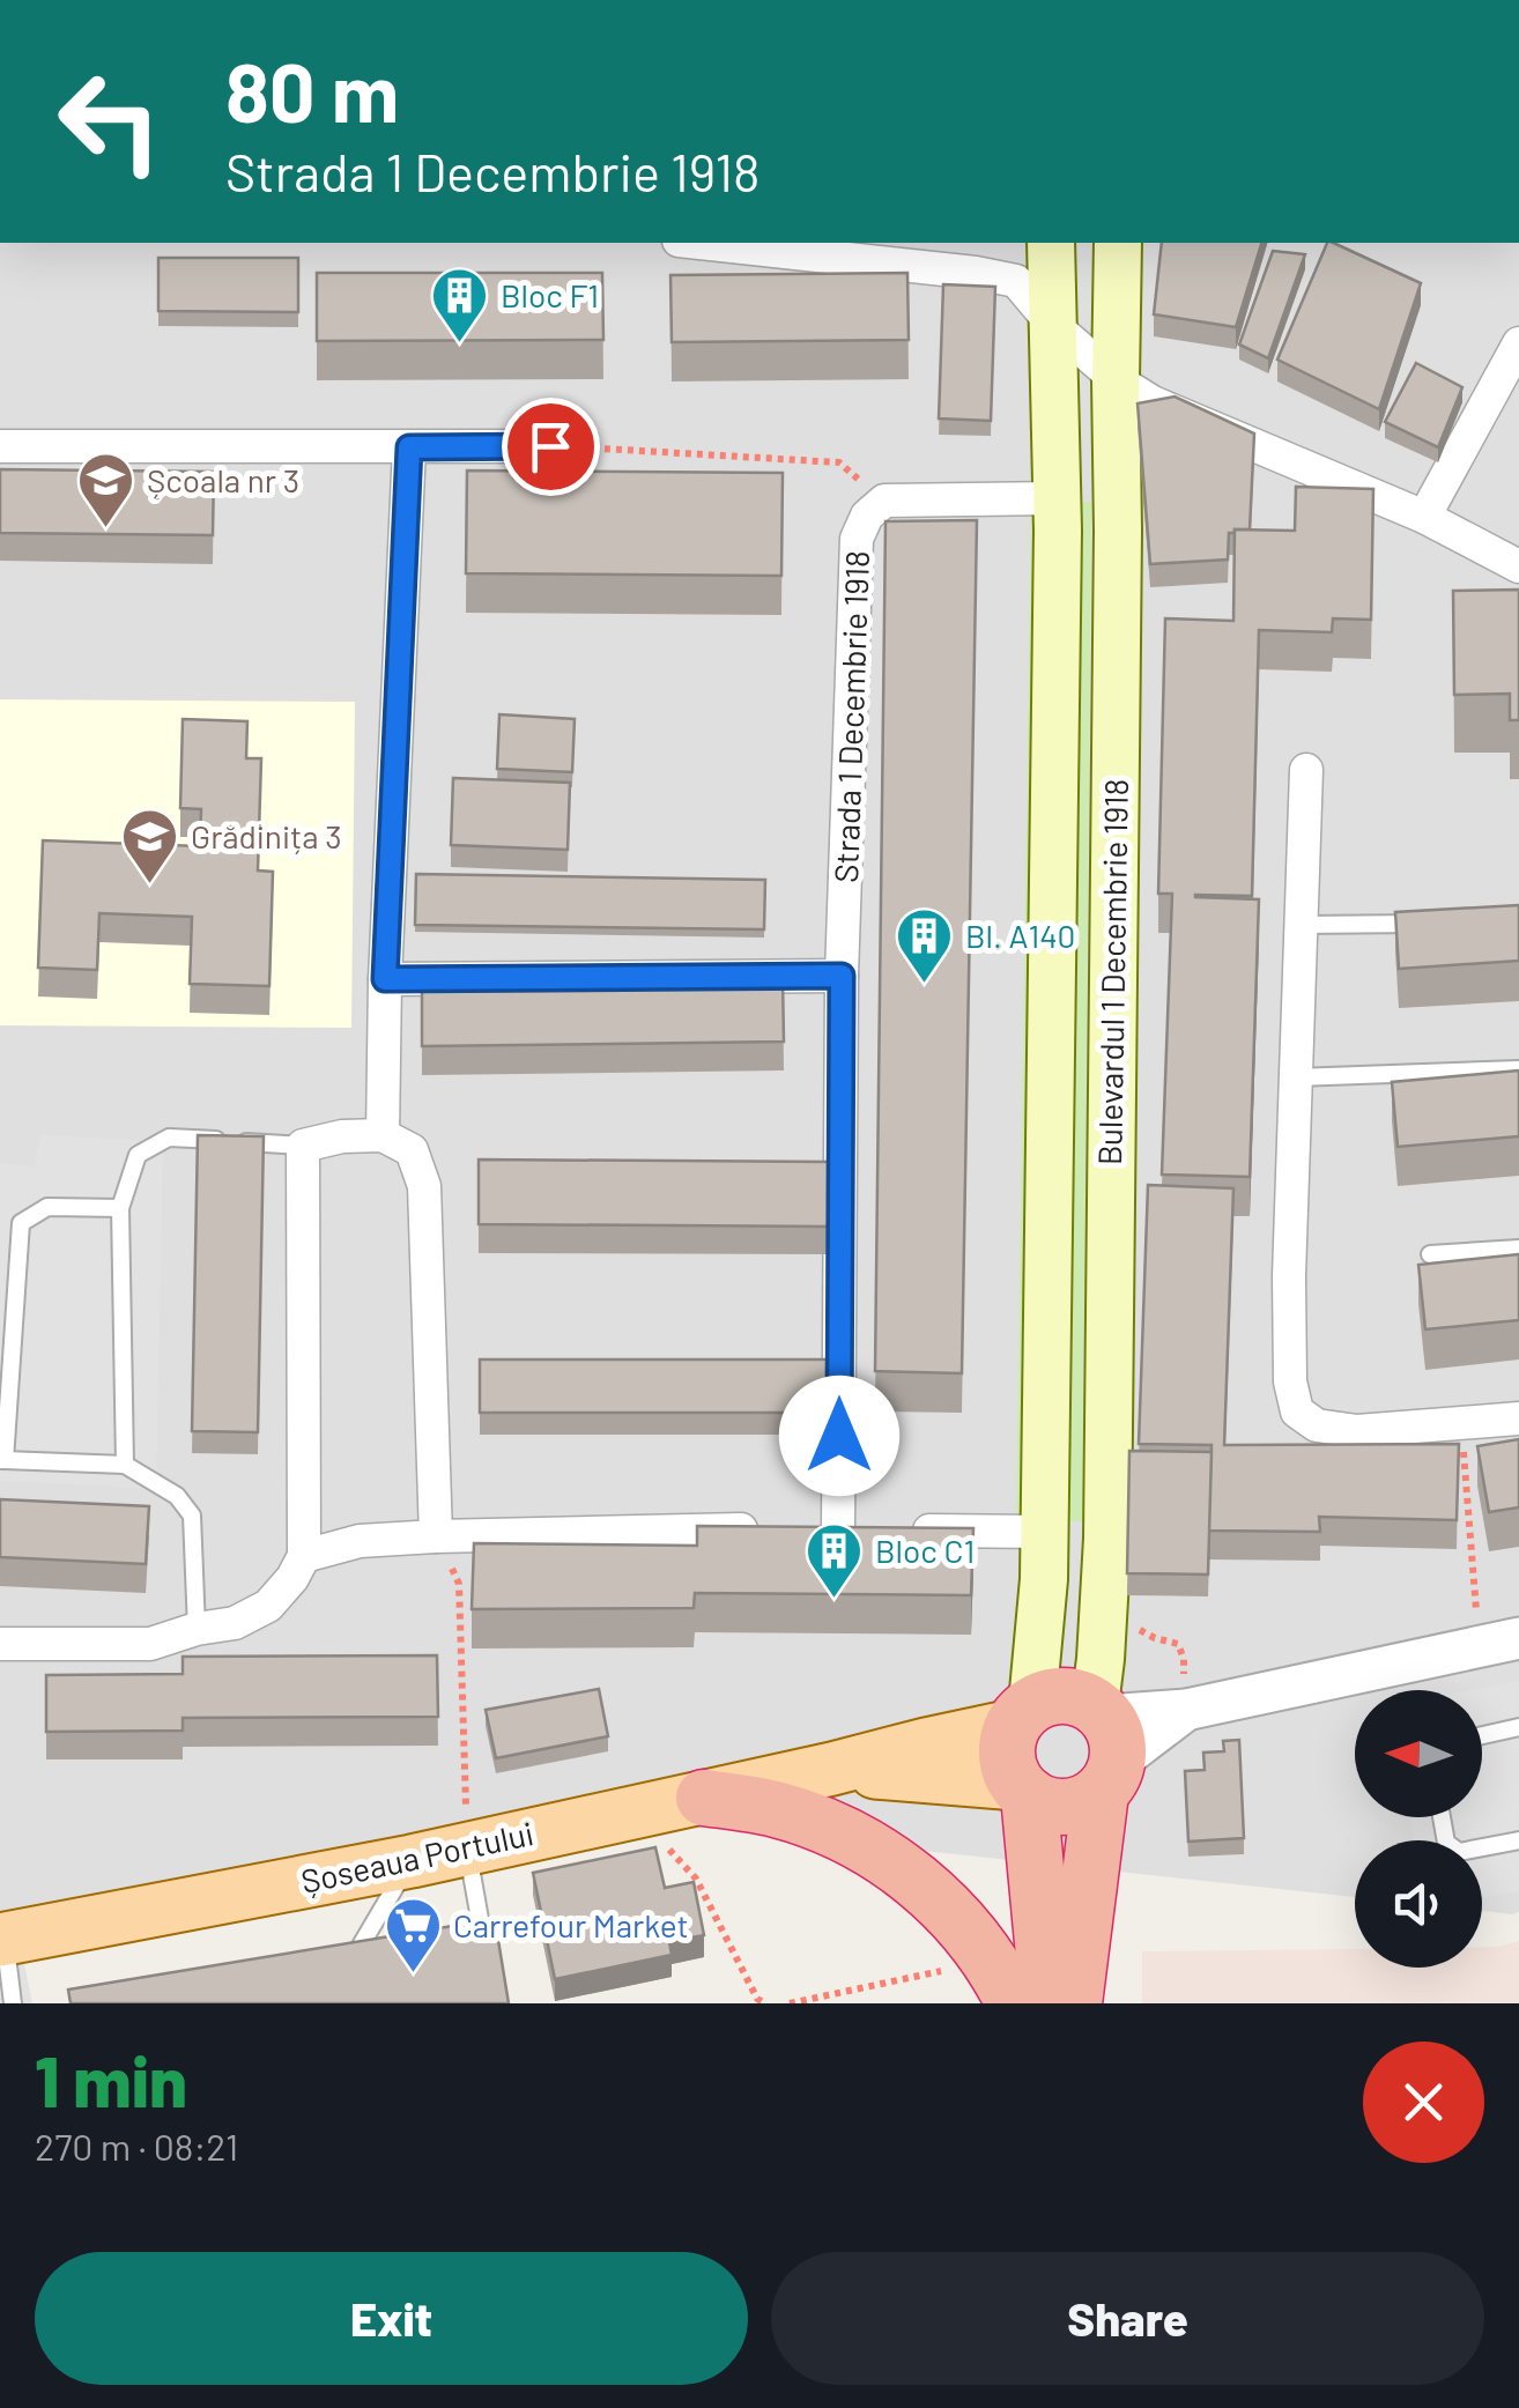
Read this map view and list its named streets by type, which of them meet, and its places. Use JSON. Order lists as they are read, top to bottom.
{
  "streets": {
    "highway": ["Bulevardul 1 Decembrie 1918"],
    "main road": ["Șoseaua Portului"],
    "street": ["Strada 1 Decembrie 1918"]
  },
  "crossings": [
    ["Bulevardul 1 Decembrie 1918", "Șoseaua Portului"]
  ],
  "places": {
    "building": ["Bloc F1", "Bl. A140", "Bloc C1"],
    "school or university": ["Școala nr 3", "Grădinița 3"],
    "supermarket": ["Carrefour Market"]
  },
  "north": "left",
  "page": {
    "turn": ["80 m", "Strada 1 Decembrie 1918"],
    "heading": ["1 min", "270 m · 08:21"],
    "buttons": ["Exit", "Share"]
  }
}
